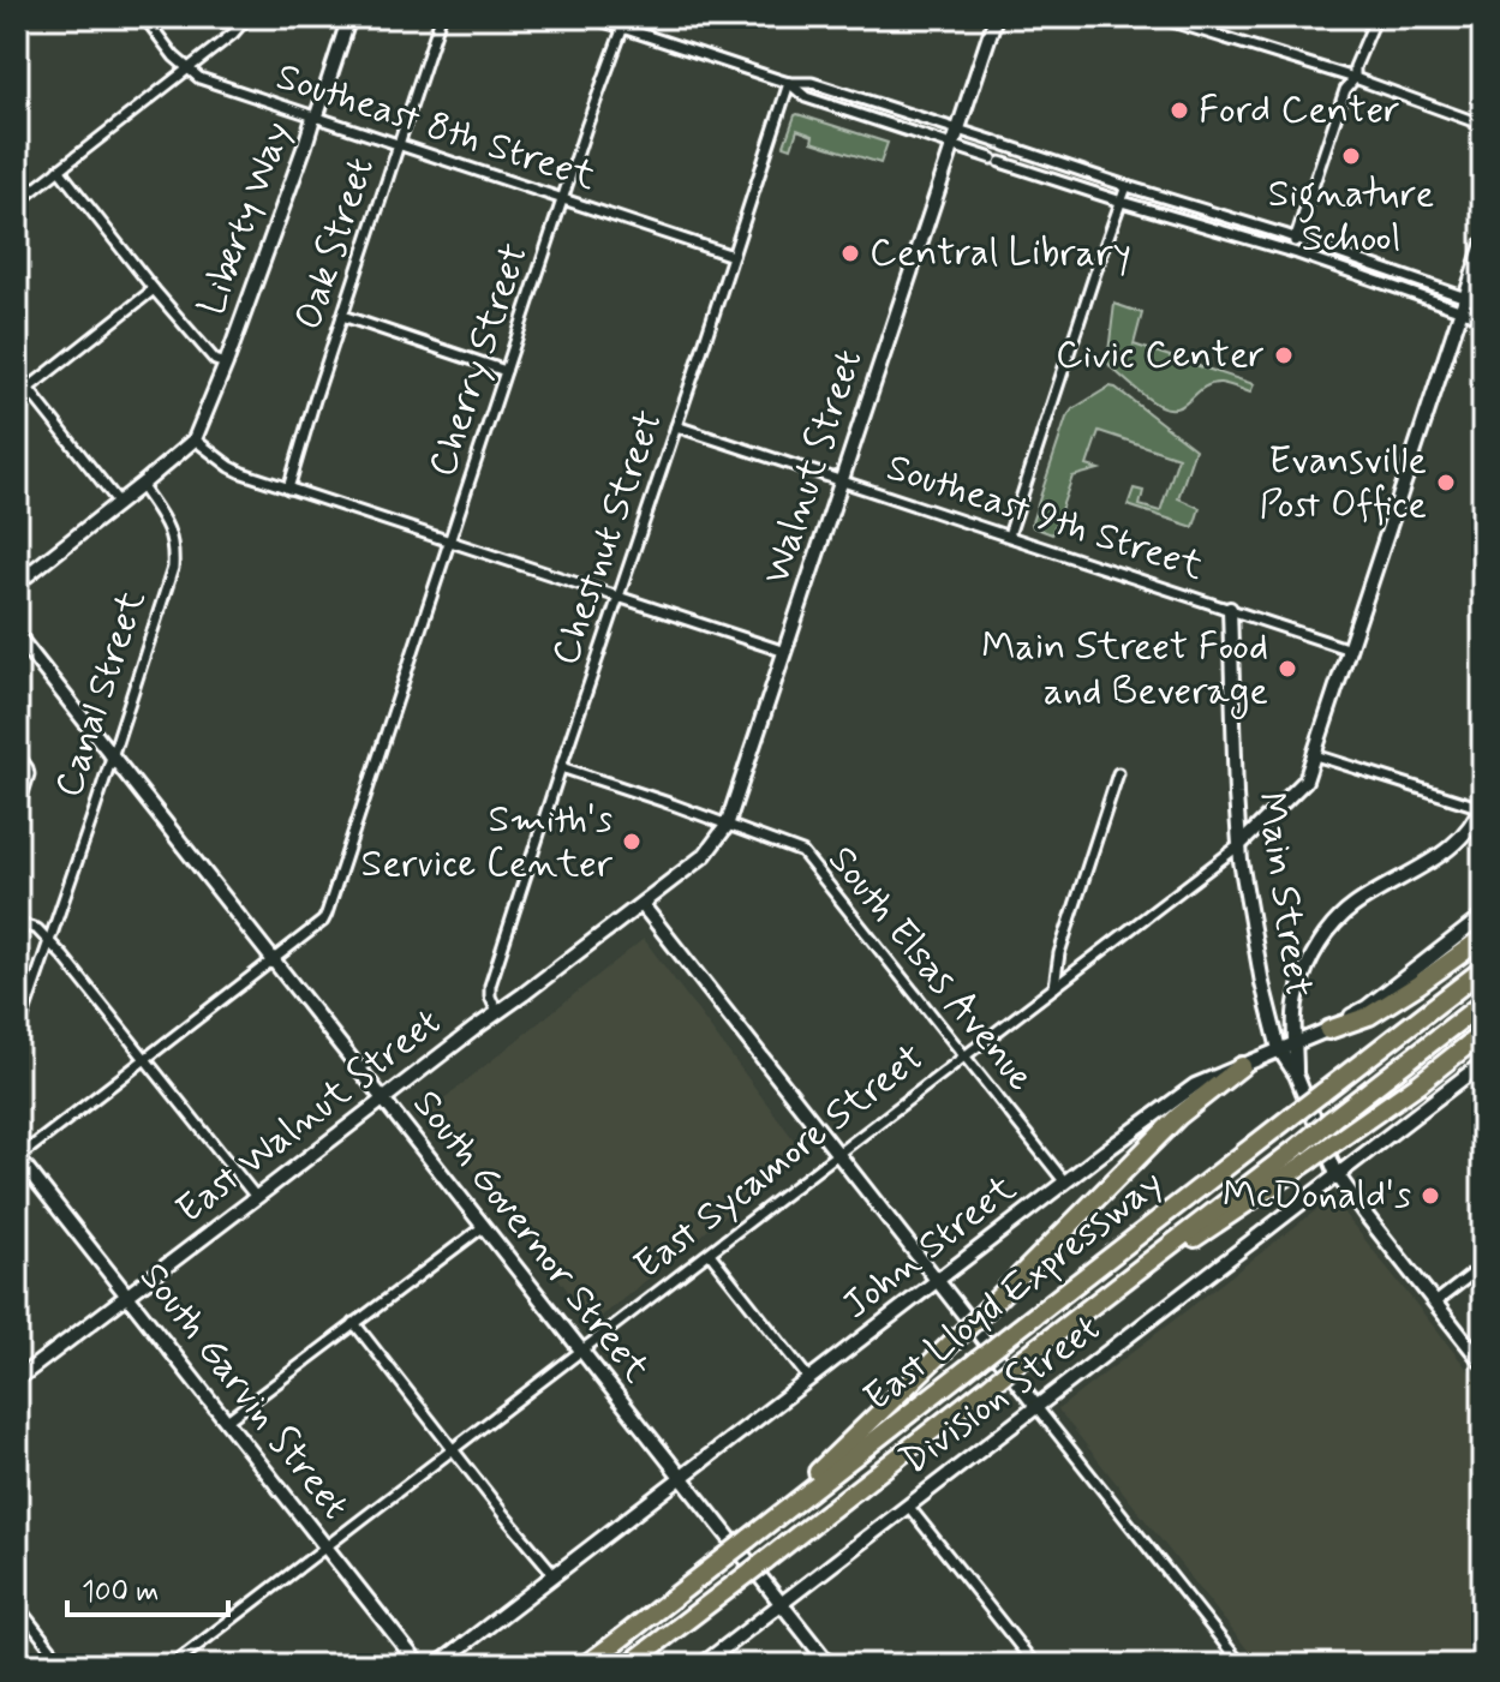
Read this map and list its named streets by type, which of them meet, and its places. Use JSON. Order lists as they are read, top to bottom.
{
  "streets": {
    "highway": ["East Lloyd Expressway"],
    "main road": [
      "Liberty Way",
      "Walnut Street",
      "Main Street",
      "East Walnut Street",
      "South Governor Street",
      "John Street",
      "South Garvin Street",
      "Division Street"
    ],
    "street": [
      "Southeast 8th Street",
      "Oak Street",
      "Cherry Street",
      "Southeast 9th Street",
      "Chestnut Street",
      "Canal Street",
      "South Elsas Avenue",
      "East Sycamore Street"
    ]
  },
  "crossings": [
    ["Southeast 8th Street", "Liberty Way"],
    ["Southeast 8th Street", "Oak Street"],
    ["Southeast 8th Street", "Cherry Street"],
    ["Southeast 8th Street", "Chestnut Street"],
    ["Cherry Street", "South Governor Street"],
    ["Cherry Street", "South Garvin Street"],
    ["Walnut Street", "Southeast 9th Street"],
    ["Walnut Street", "South Elsas Avenue"],
    ["Walnut Street", "East Walnut Street"],
    ["Southeast 9th Street", "Chestnut Street"],
    ["Southeast 9th Street", "Main Street"],
    ["Chestnut Street", "South Elsas Avenue"],
    ["Chestnut Street", "East Walnut Street"],
    ["Canal Street", "South Governor Street"],
    ["Main Street", "East Sycamore Street"],
    ["Main Street", "John Street"],
    ["Main Street", "Division Street"],
    ["South Elsas Avenue", "East Sycamore Street"],
    ["South Elsas Avenue", "John Street"],
    ["East Walnut Street", "South Governor Street"],
    ["East Walnut Street", "South Garvin Street"],
    ["East Sycamore Street", "South Governor Street"],
    ["East Sycamore Street", "South Garvin Street"],
    ["South Governor Street", "John Street"],
    ["South Governor Street", "Division Street"]
  ],
  "places": [
    "Ford Center",
    "Signature School",
    "Central Library",
    "Civic Center",
    "Evansville Post Office",
    "Main Street Food and Beverage",
    "Smith's Service Center",
    "McDonald's"
  ],
  "scale_bar": "100 m"
}
